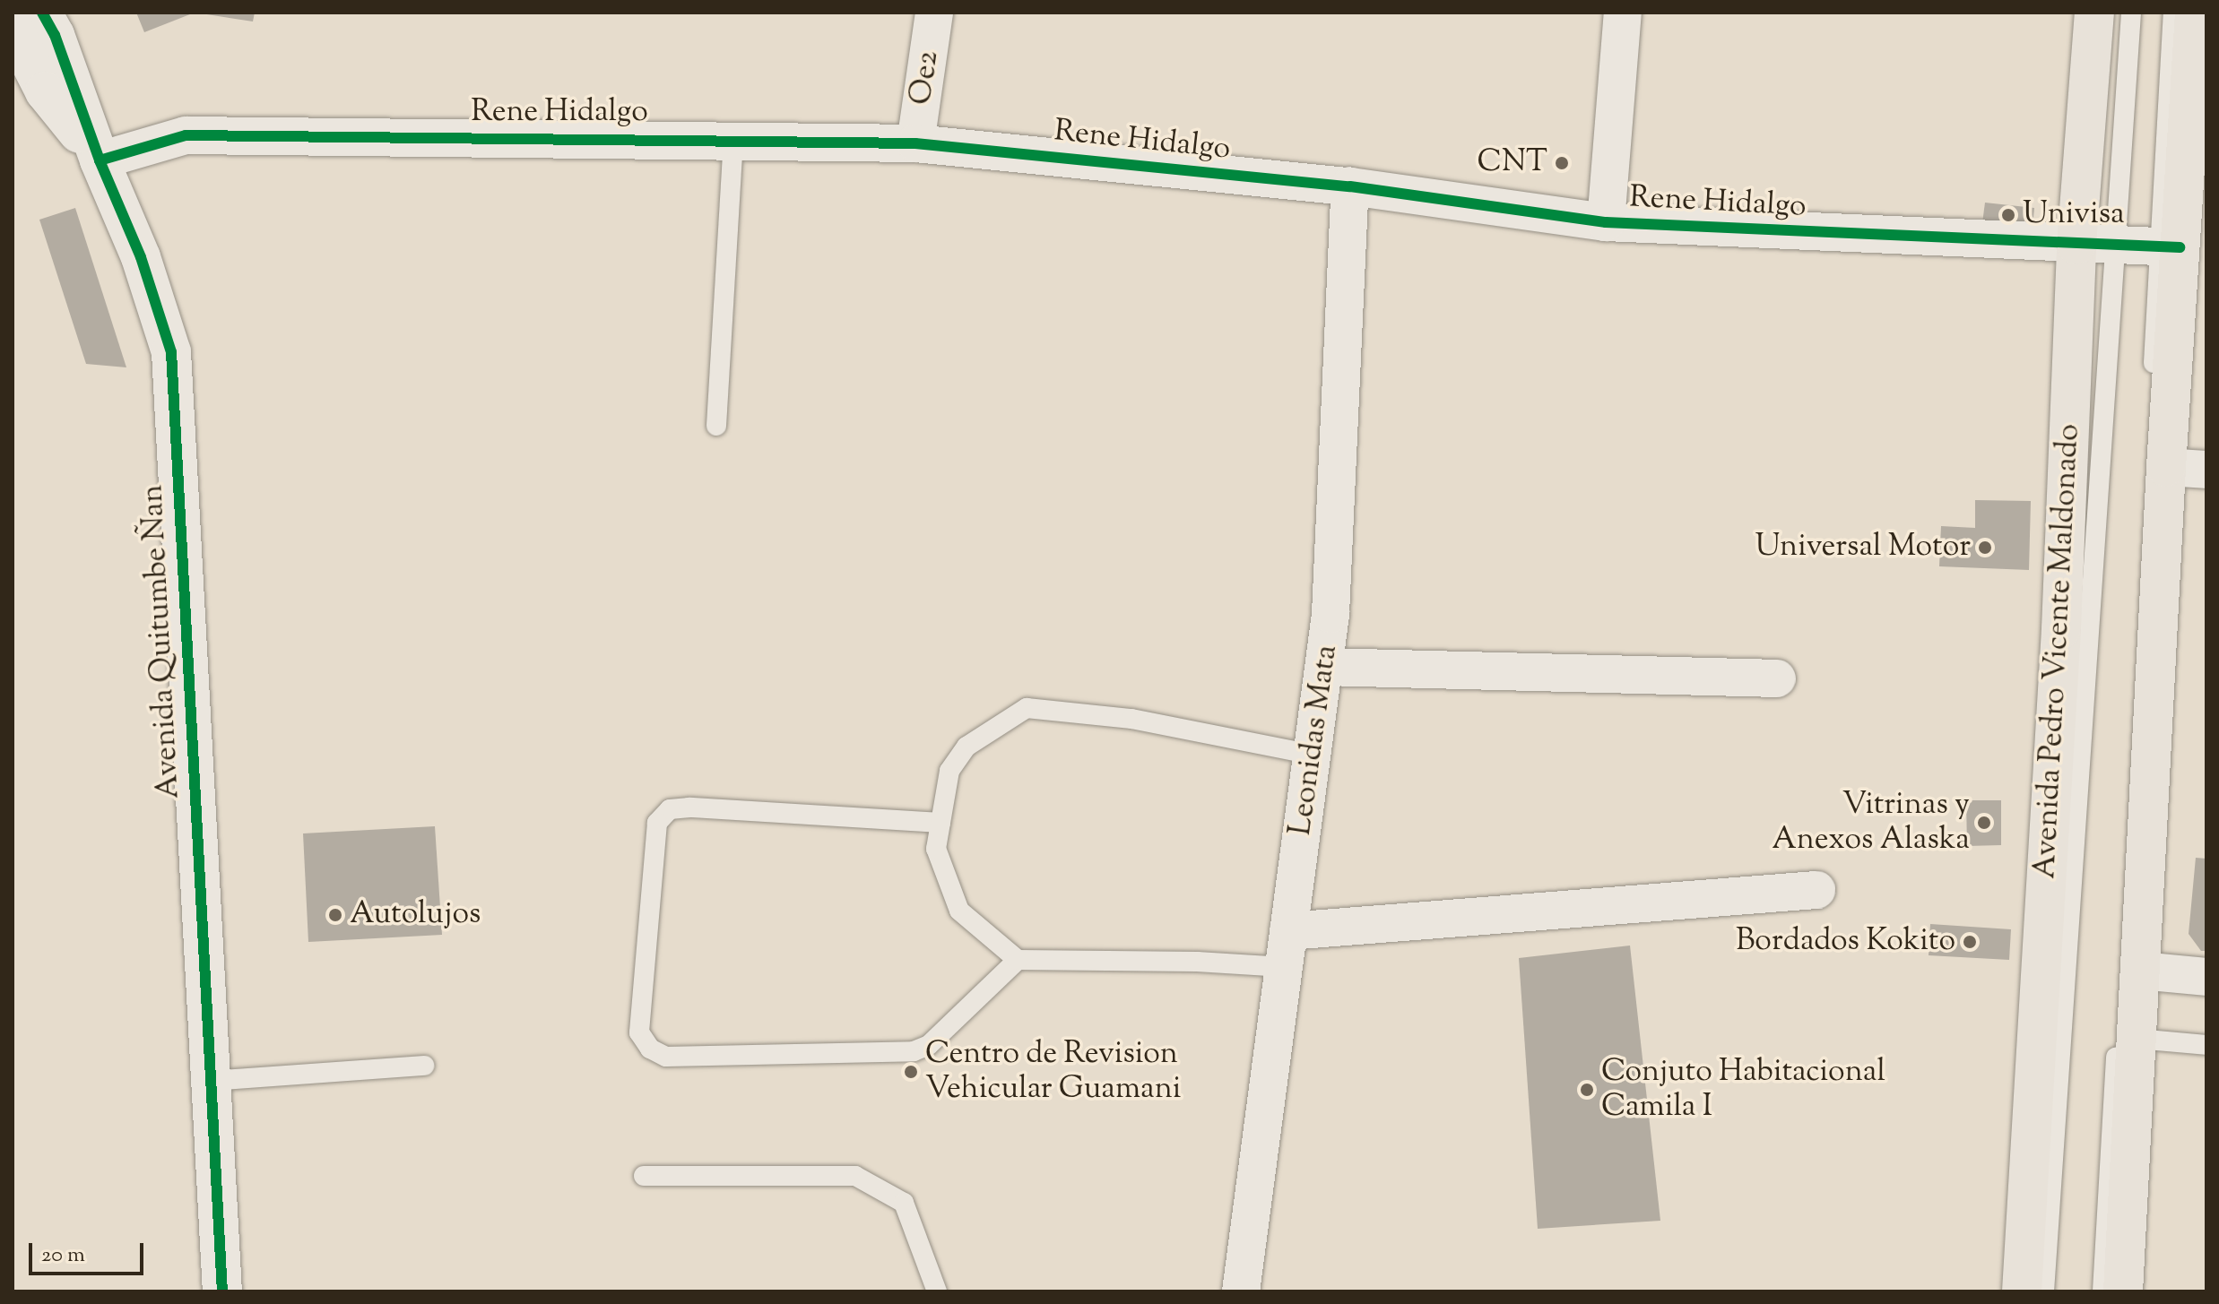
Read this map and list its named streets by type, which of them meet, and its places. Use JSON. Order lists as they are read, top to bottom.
{
  "streets": {
    "main road": ["Avenida Pedro Vicente Maldonado"],
    "street": [
      "Oe2",
      "Rene Hidalgo",
      "Avenida Quitumbe Ñan",
      "Leonidas Mata"
    ]
  },
  "crossings": [
    ["Oe2", "Rene Hidalgo"],
    ["Rene Hidalgo", "Avenida Quitumbe Ñan"],
    ["Rene Hidalgo", "Avenida Pedro Vicente Maldonado"],
    ["Rene Hidalgo", "Leonidas Mata"]
  ],
  "places": [
    "CNT",
    "Univisa",
    "Universal Motor",
    "Vitrinas y Anexos Alaska",
    "Autolujos",
    "Bordados Kokito",
    "Centro de Revision Vehicular Guamani",
    "Conjuto Habitacional Camila I"
  ],
  "scale_bar": "20 m"
}
